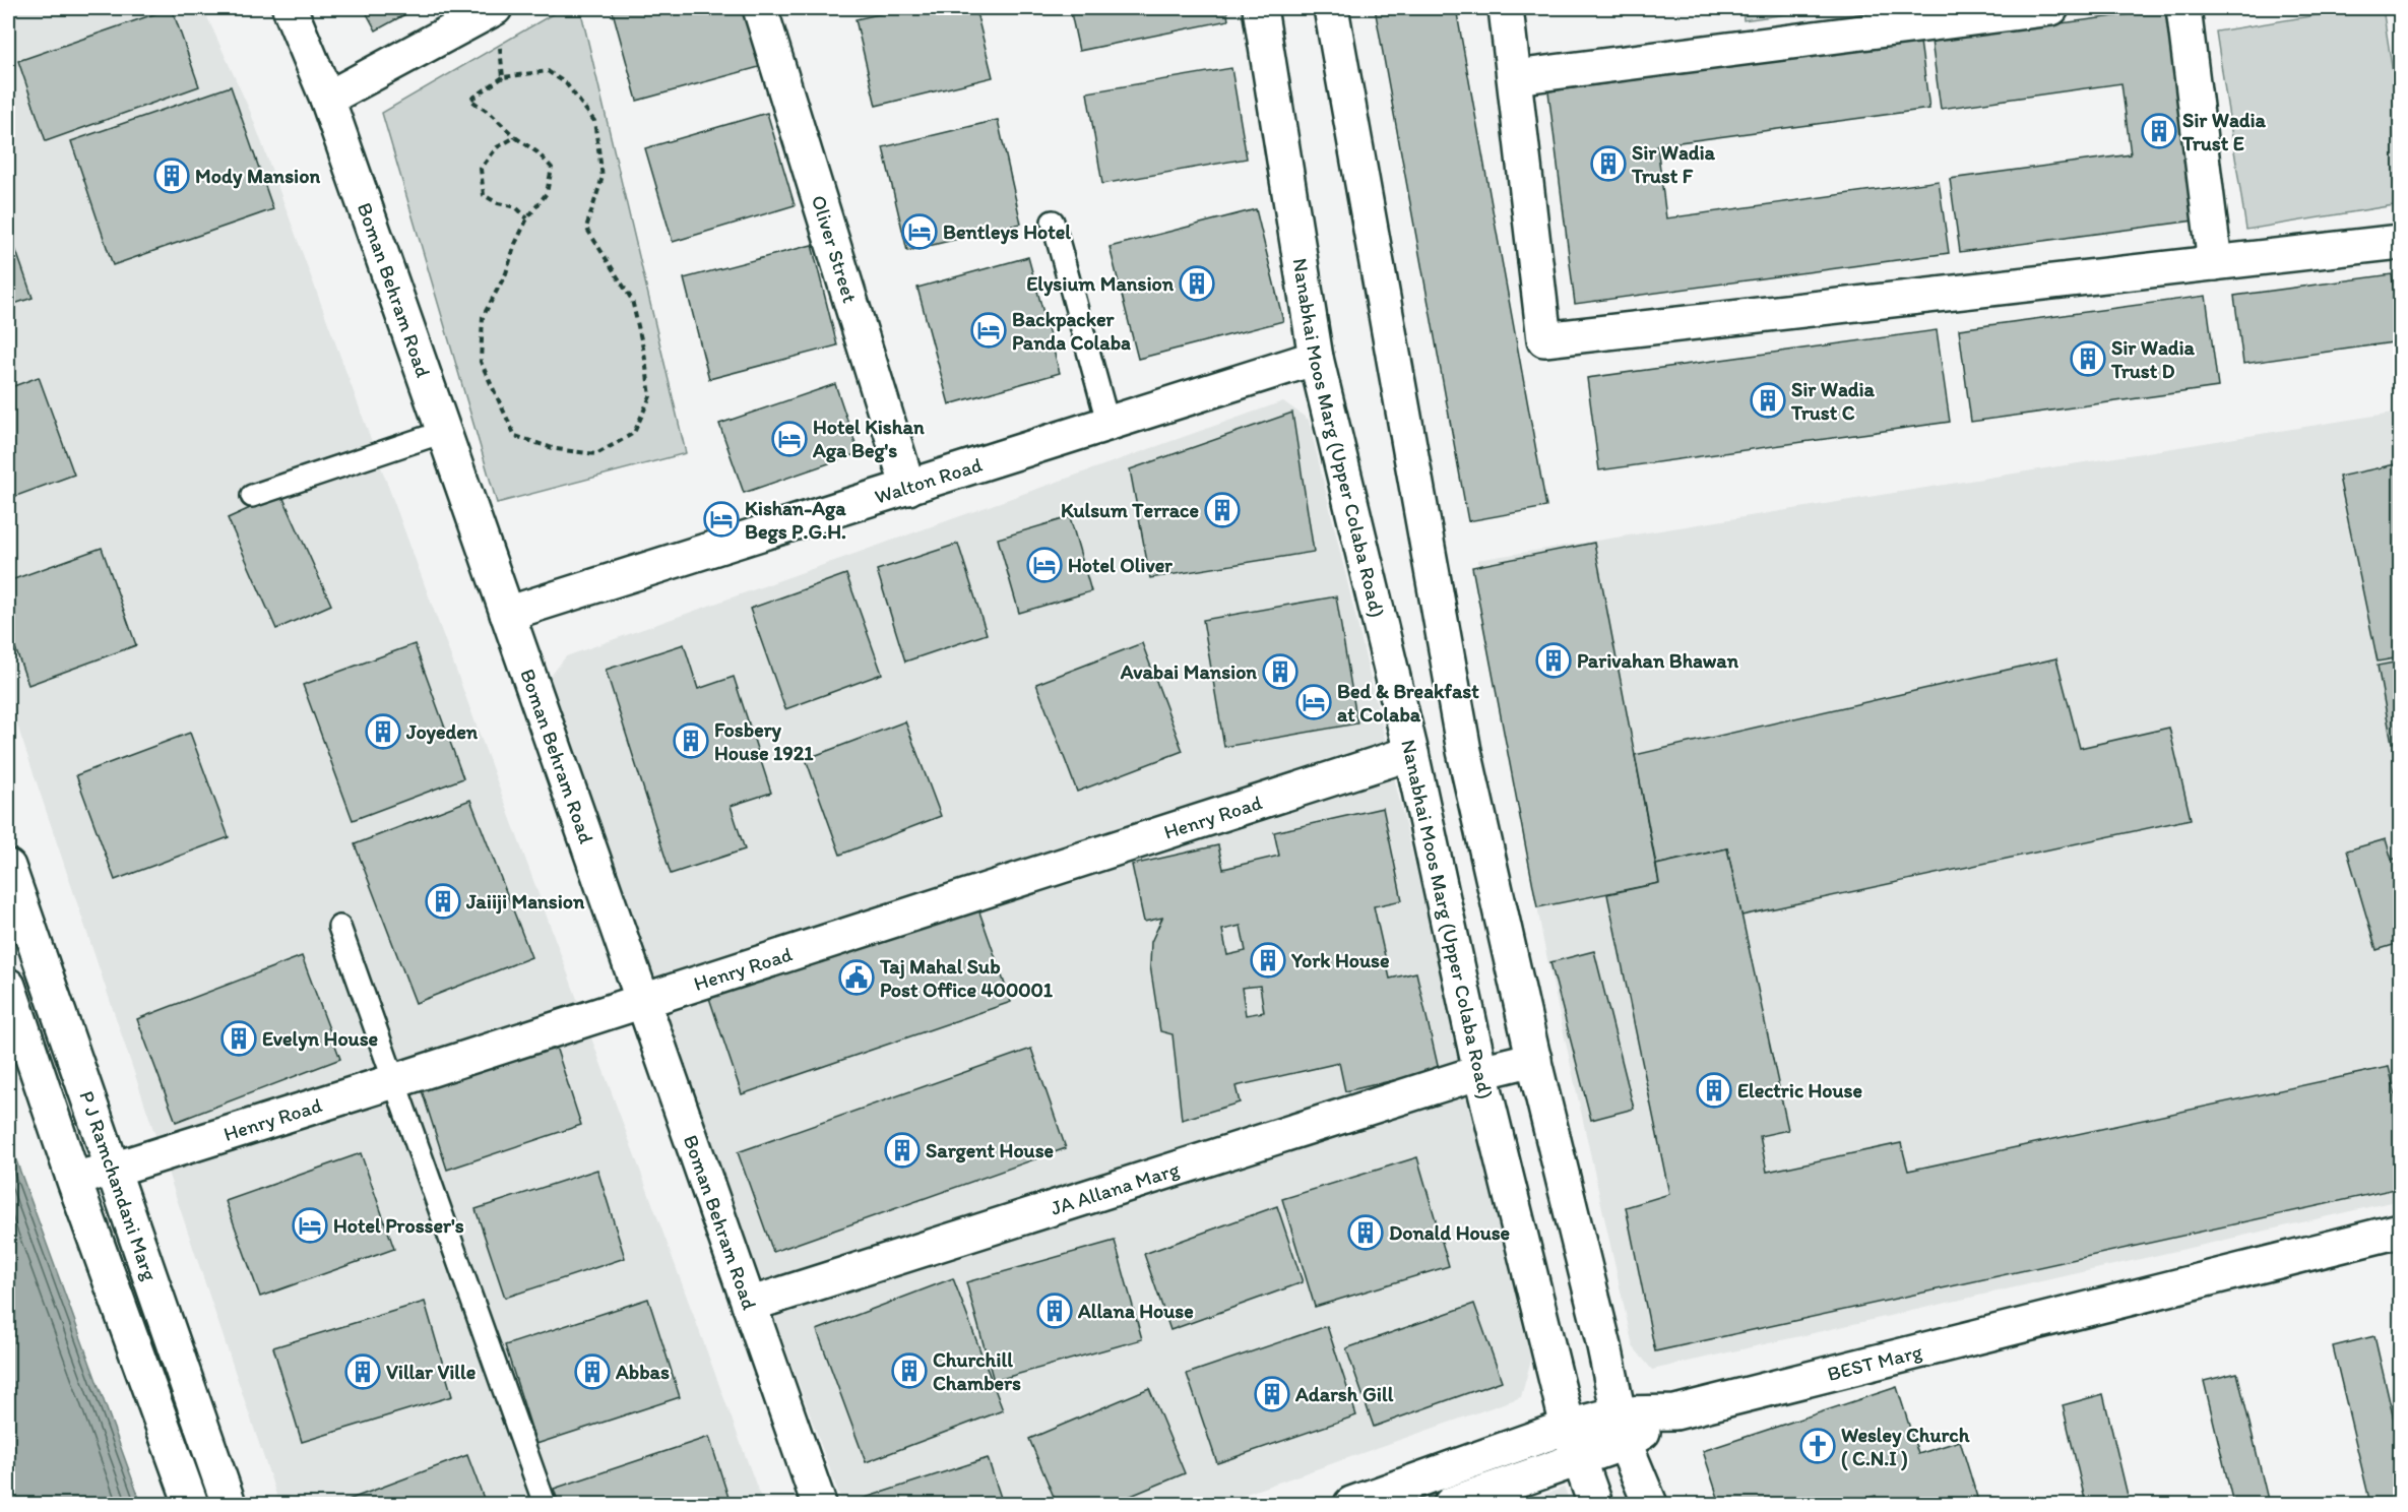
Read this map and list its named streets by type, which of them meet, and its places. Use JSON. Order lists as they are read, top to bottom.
{
  "streets": {
    "street": [
      "Oliver Street",
      "Boman Behram Road",
      "Nanabhai Moos Marg (Upper Colaba Road)",
      "Walton Road",
      "Henry Road",
      "P J Ramchandani Marg",
      "JA Allana Marg",
      "BEST Marg"
    ]
  },
  "crossings": [
    ["Oliver Street", "Walton Road"],
    ["Boman Behram Road", "Walton Road"],
    ["Boman Behram Road", "Henry Road"],
    ["Boman Behram Road", "JA Allana Marg"],
    ["Nanabhai Moos Marg (Upper Colaba Road)", "Walton Road"],
    ["Nanabhai Moos Marg (Upper Colaba Road)", "Henry Road"],
    ["Nanabhai Moos Marg (Upper Colaba Road)", "JA Allana Marg"],
    ["Henry Road", "P J Ramchandani Marg"]
  ],
  "places": {
    "building": [
      "Sir Wadia Trust E",
      "Sir Wadia Trust F",
      "Mody Mansion",
      "Elysium Mansion",
      "Sir Wadia Trust D",
      "Sir Wadia Trust C",
      "Kulsum Terrace",
      "Parivahan Bhawan",
      "Avabai Mansion",
      "Joyeden",
      "Fosbery House 1921",
      "Jaiiji Mansion",
      "York House",
      "Evelyn House",
      "Electric House",
      "Sargent House",
      "Donald House",
      "Allana House",
      "Churchill Chambers",
      "Villar Ville",
      "Abbas",
      "Adarsh Gill"
    ],
    "hotel": [
      "Bentleys Hotel",
      "Backpacker Panda Colaba",
      "Hotel Kishan Aga Beg's",
      "Kishan-Aga Begs P.G.H.",
      "Hotel Oliver",
      "Bed & Breakfast at Colaba",
      "Hotel Prosser's"
    ],
    "public building": ["Taj Mahal Sub Post Office 400001"],
    "church": ["Wesley Church ( C.N.I )"]
  }
}
